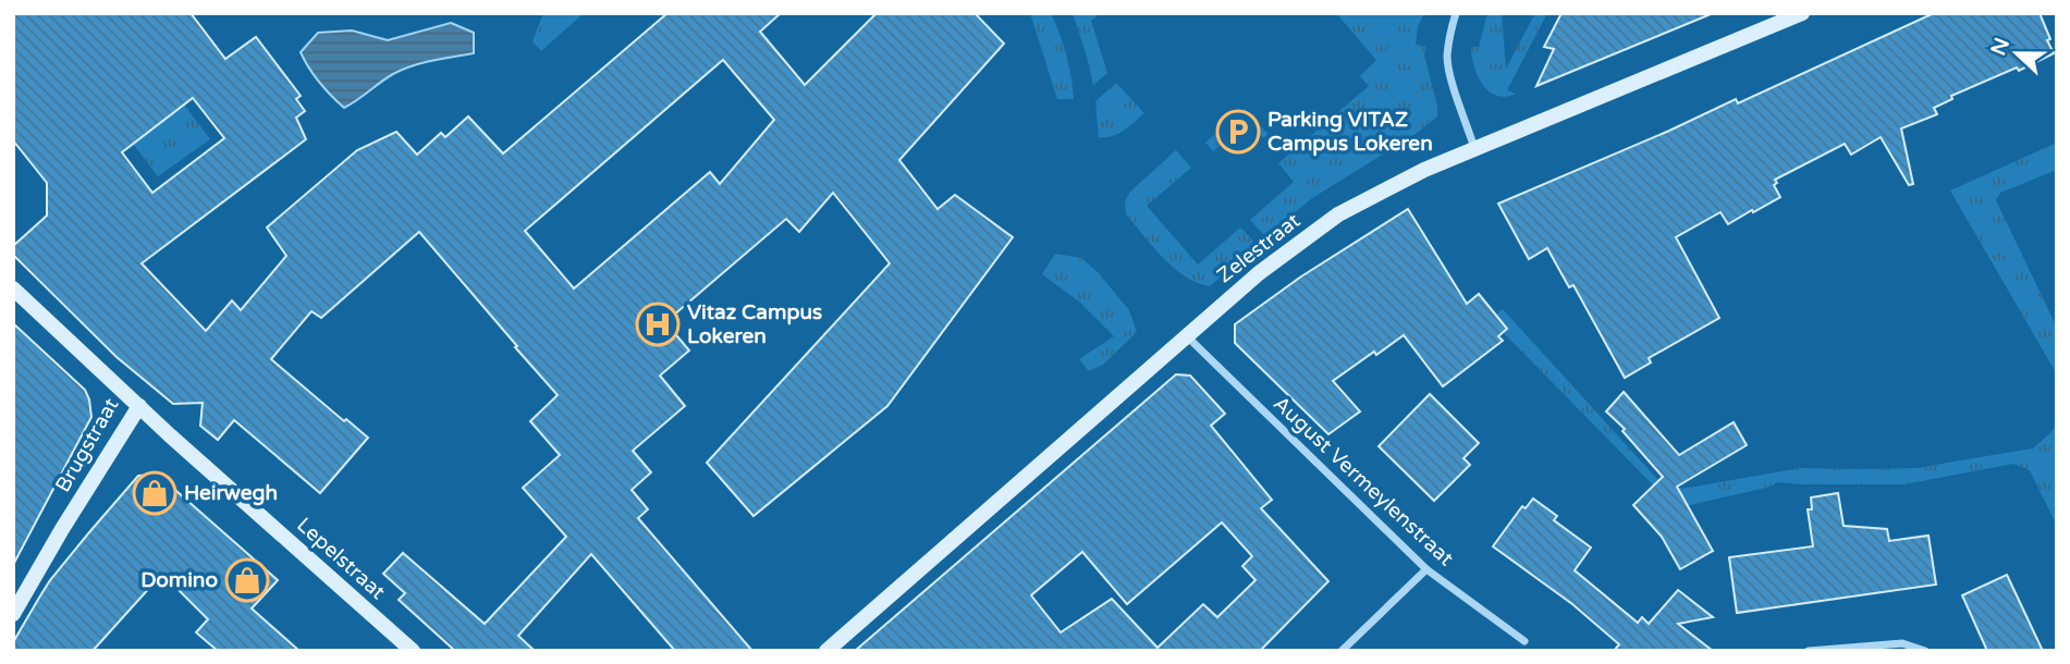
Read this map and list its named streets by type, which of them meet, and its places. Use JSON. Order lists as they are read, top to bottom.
{
  "streets": {
    "street": [
      "Zelestraat",
      "Brugstraat",
      "August Vermeylenstraat",
      "Lepelstraat"
    ]
  },
  "crossings": [
    ["Zelestraat", "August Vermeylenstraat"],
    ["Brugstraat", "Lepelstraat"]
  ],
  "places": {
    "parking": ["Parking VITAZ Campus Lokeren"],
    "hospital": ["Vitaz Campus Lokeren"],
    "shop": ["Heirwegh", "Domino"]
  },
  "north": "left"
}
